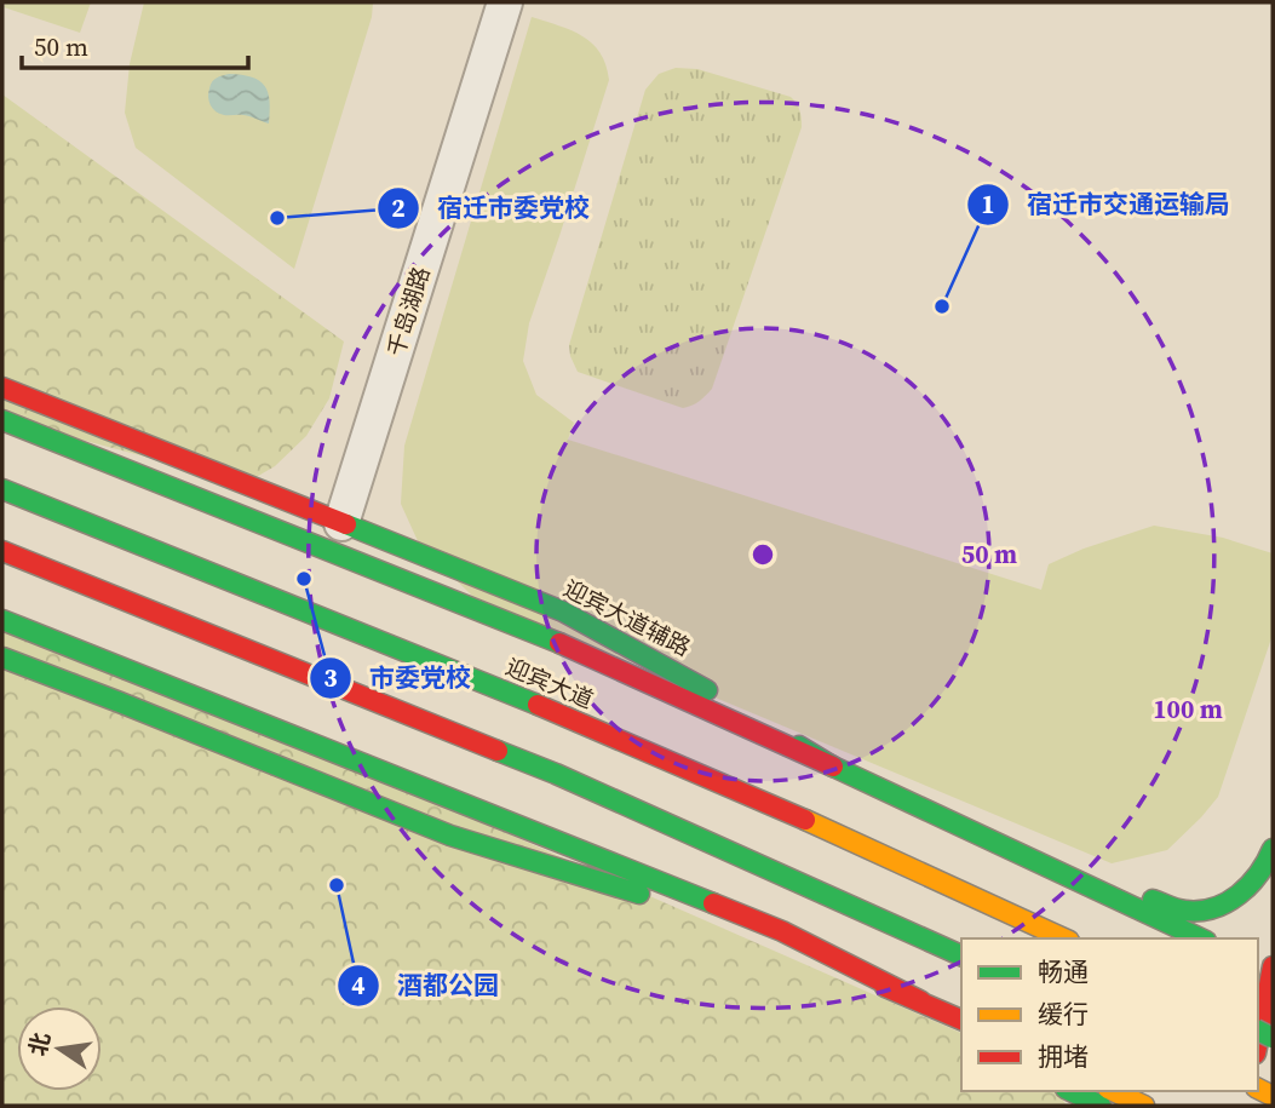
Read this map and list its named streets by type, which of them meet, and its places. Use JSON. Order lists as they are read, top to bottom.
{
  "streets": {
    "main road": ["迎宾大道辅路", "迎宾大道"],
    "street": ["千岛湖路"]
  },
  "crossings": [
    ["千岛湖路", "迎宾大道辅路"]
  ],
  "places": [
    "宿迁市委党校",
    "宿迁市交通运输局",
    "市委党校",
    "酒都公园"
  ],
  "legend": ["畅通", "缓行", "拥堵"],
  "scale_bar": "50 m",
  "north": "left",
  "rings": ["50 m", "100 m"]
}
